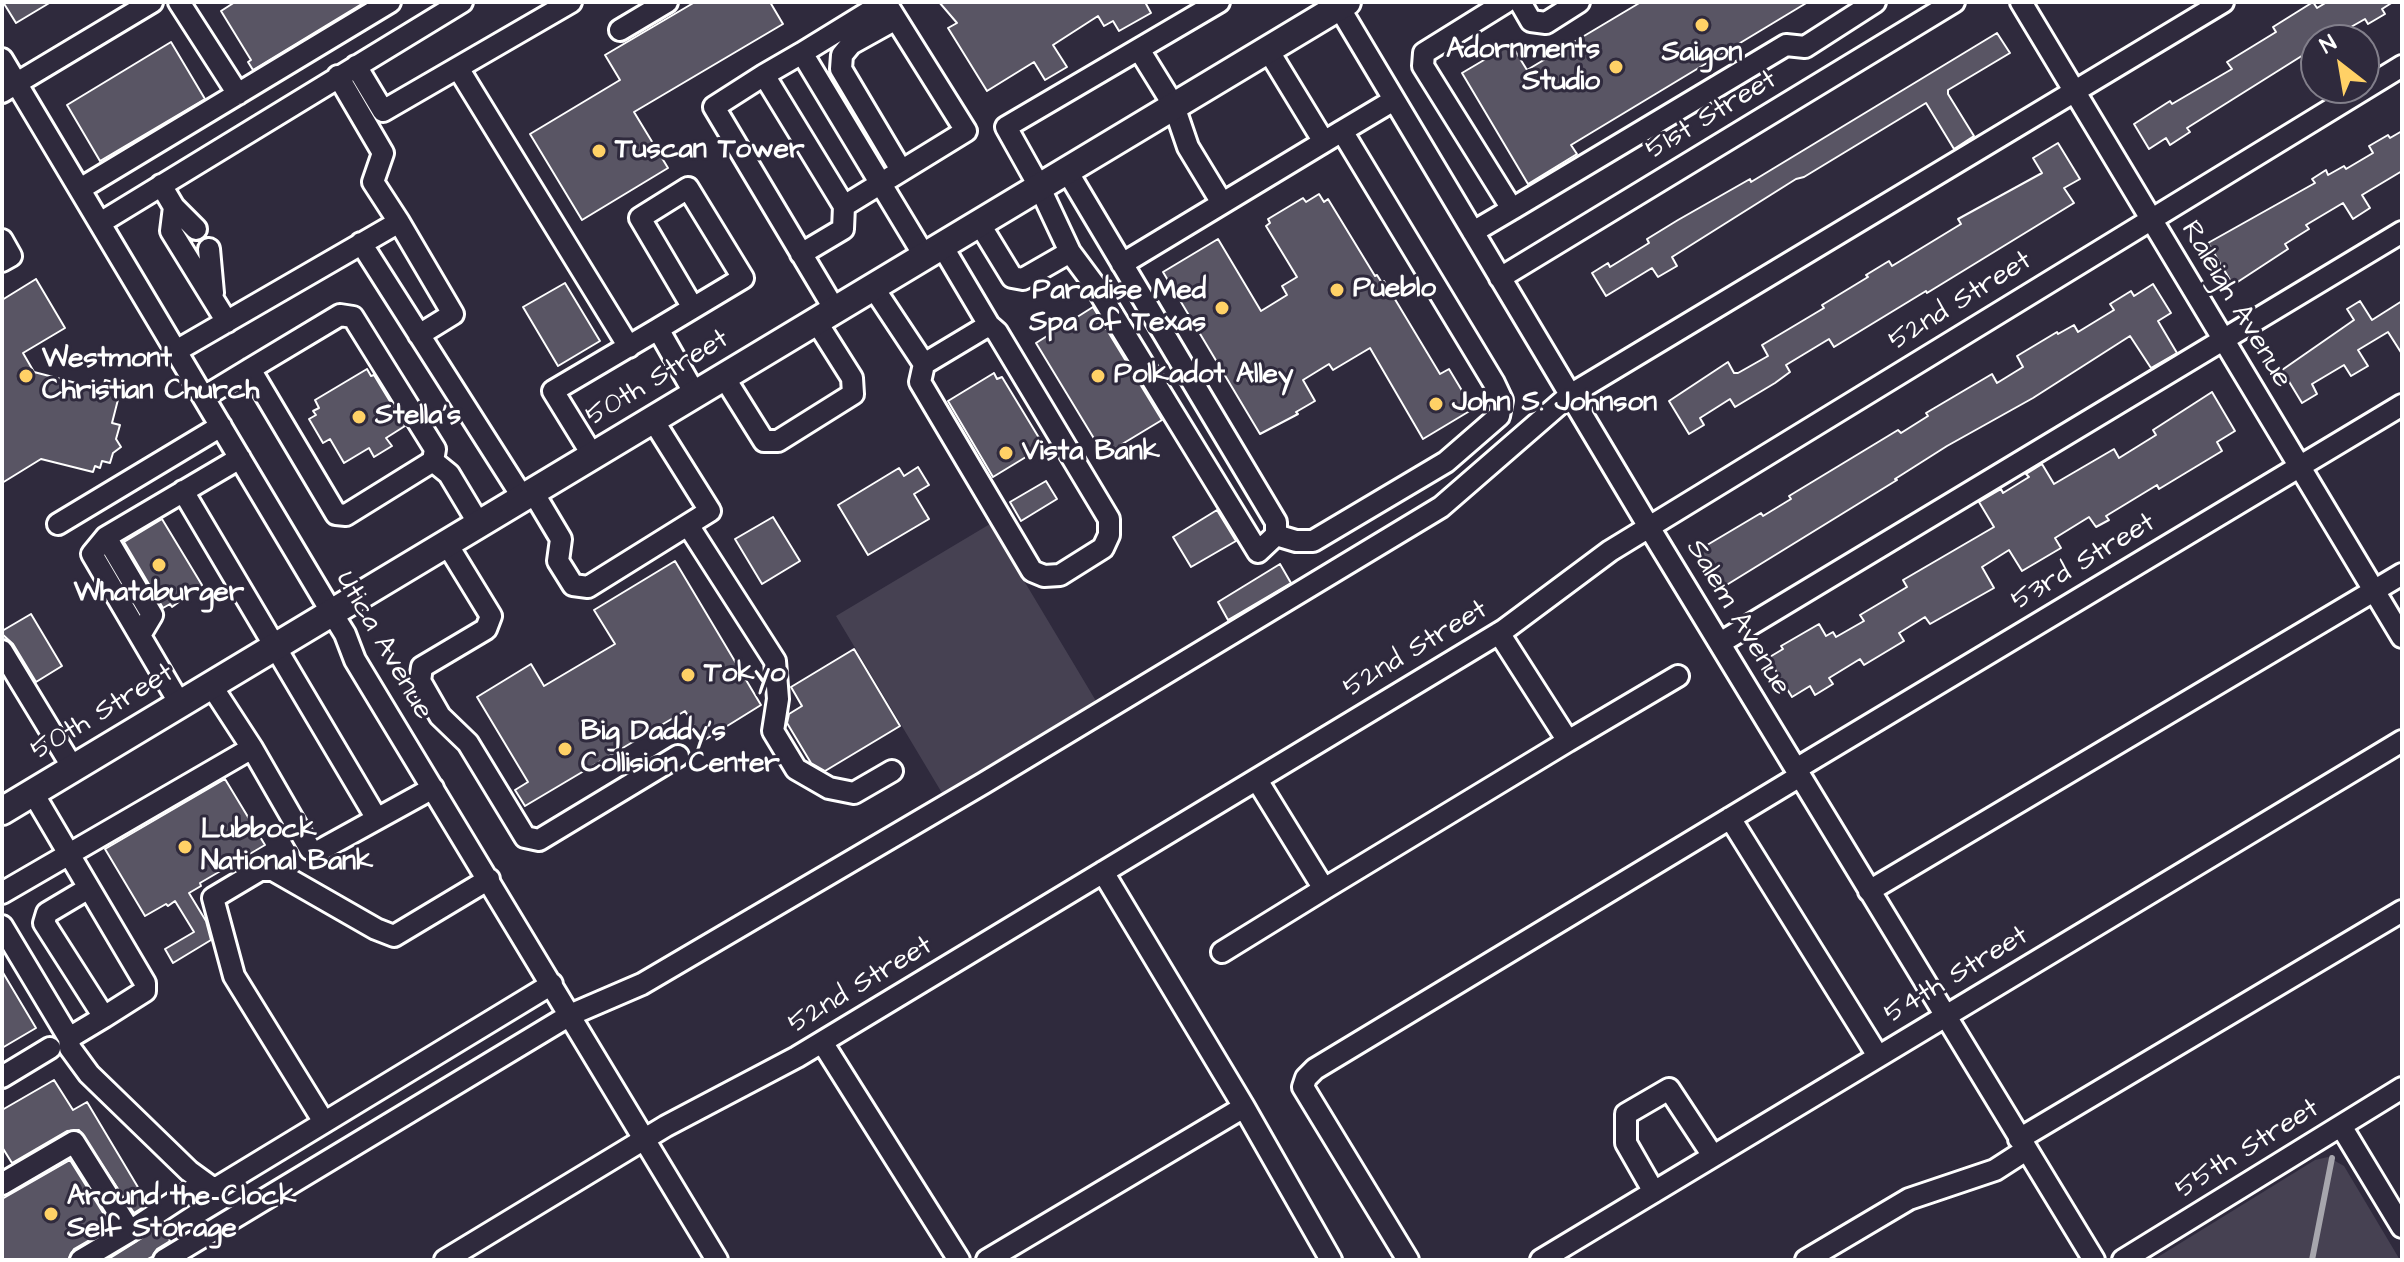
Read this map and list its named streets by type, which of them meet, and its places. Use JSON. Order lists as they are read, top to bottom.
{
  "streets": {
    "main road": ["50th Street"],
    "street": [
      "51st Street",
      "52nd Street",
      "Raleigh Avenue",
      "53rd Street",
      "Salem Avenue",
      "Utica Avenue",
      "54th Street",
      "55th Street"
    ]
  },
  "crossings": [
    ["51st Street", "Salem Avenue"],
    ["52nd Street", "Raleigh Avenue"],
    ["52nd Street", "Salem Avenue"],
    ["52nd Street", "Utica Avenue"],
    ["Raleigh Avenue", "53rd Street"],
    ["50th Street", "Salem Avenue"],
    ["50th Street", "Utica Avenue"],
    ["53rd Street", "Salem Avenue"],
    ["Salem Avenue", "54th Street"]
  ],
  "places": [
    "Saigon",
    "Adornments Studio",
    "Tuscan Tower",
    "Pueblo",
    "Paradise Med Spa of Texas",
    "Westmont Christian Church",
    "Polkadot Alley",
    "John S. Johnson",
    "Stella's",
    "Vista Bank",
    "Whataburger",
    "Tokyo",
    "Big Daddy's Collision Center",
    "Lubbock National Bank",
    "Around the Clock Self Storage"
  ],
  "north": "top left"
}
